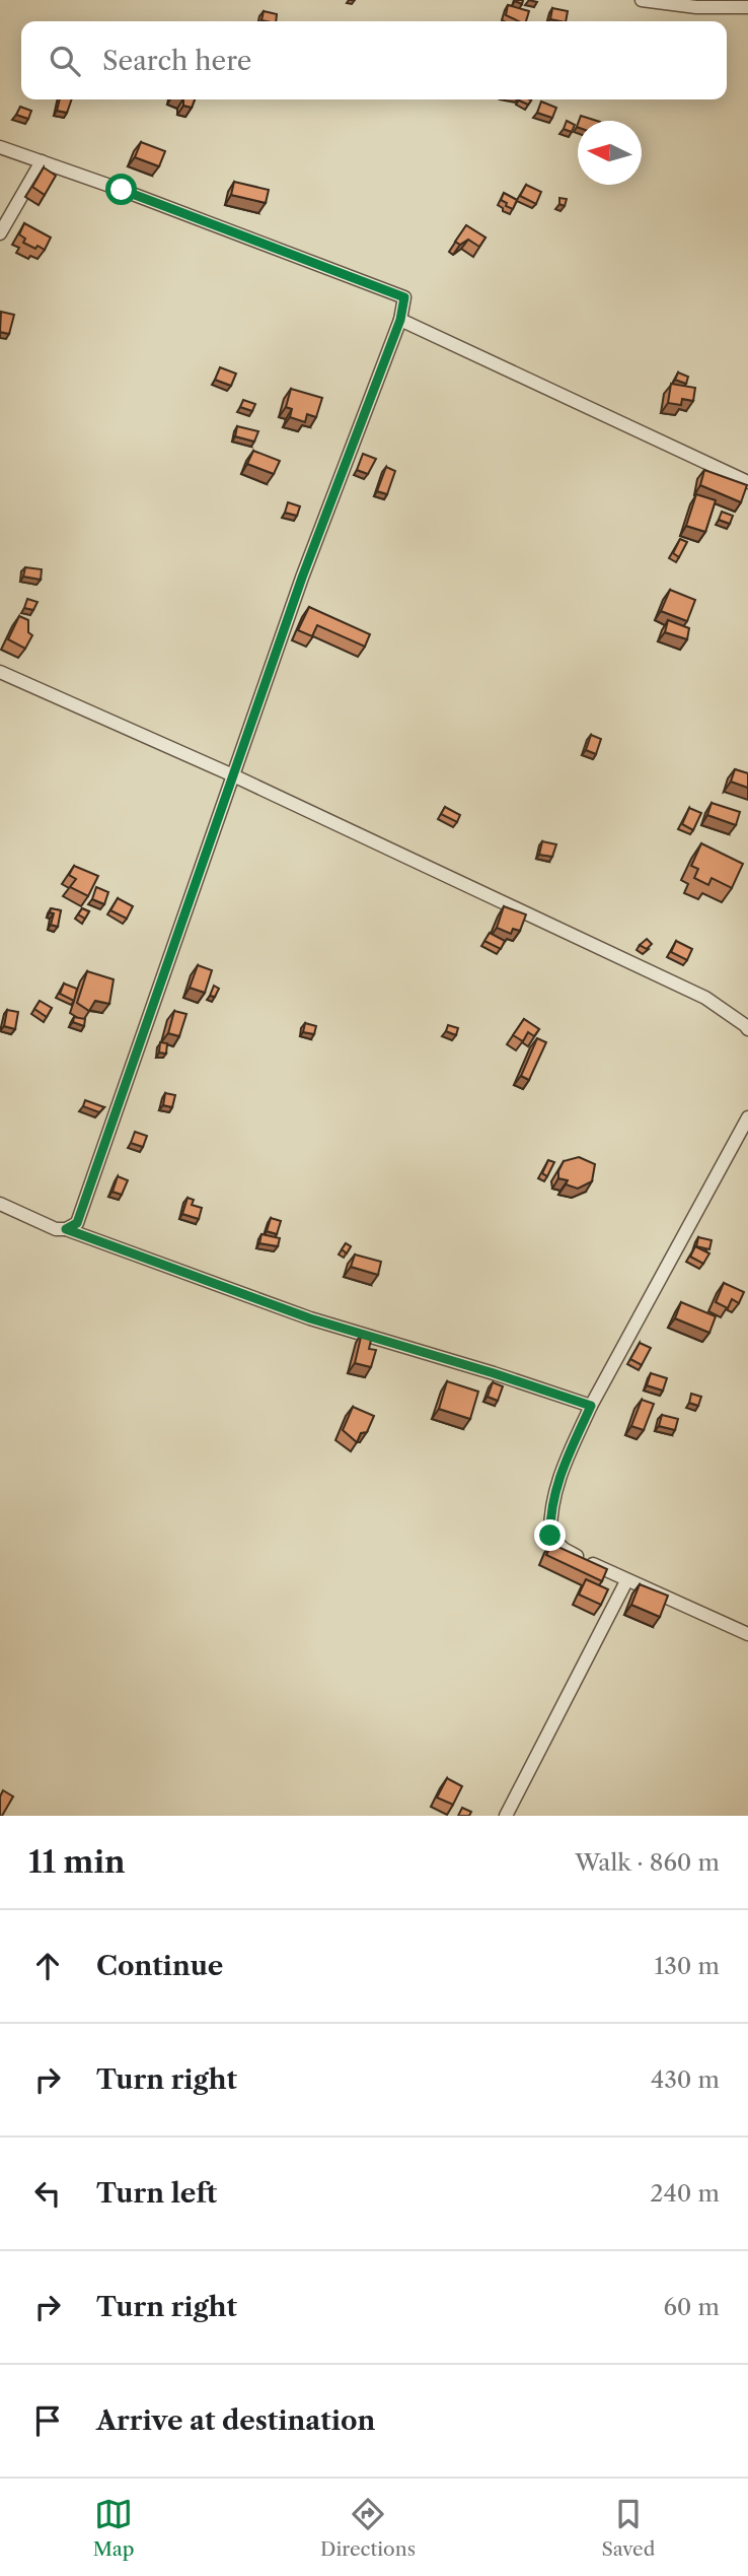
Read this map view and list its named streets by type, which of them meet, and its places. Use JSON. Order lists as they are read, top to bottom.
{
  "north": "left",
  "page": {
    "search": "Search here",
    "heading": ["11 min", "Walk · 860 m"],
    "list": [
      ["Continue", "130 m"],
      ["Turn right", "430 m"],
      ["Turn left", "240 m"],
      ["Turn right", "60 m"],
      "Arrive at destination"
    ],
    "nav": ["Map", "Directions", "Saved"]
  }
}
